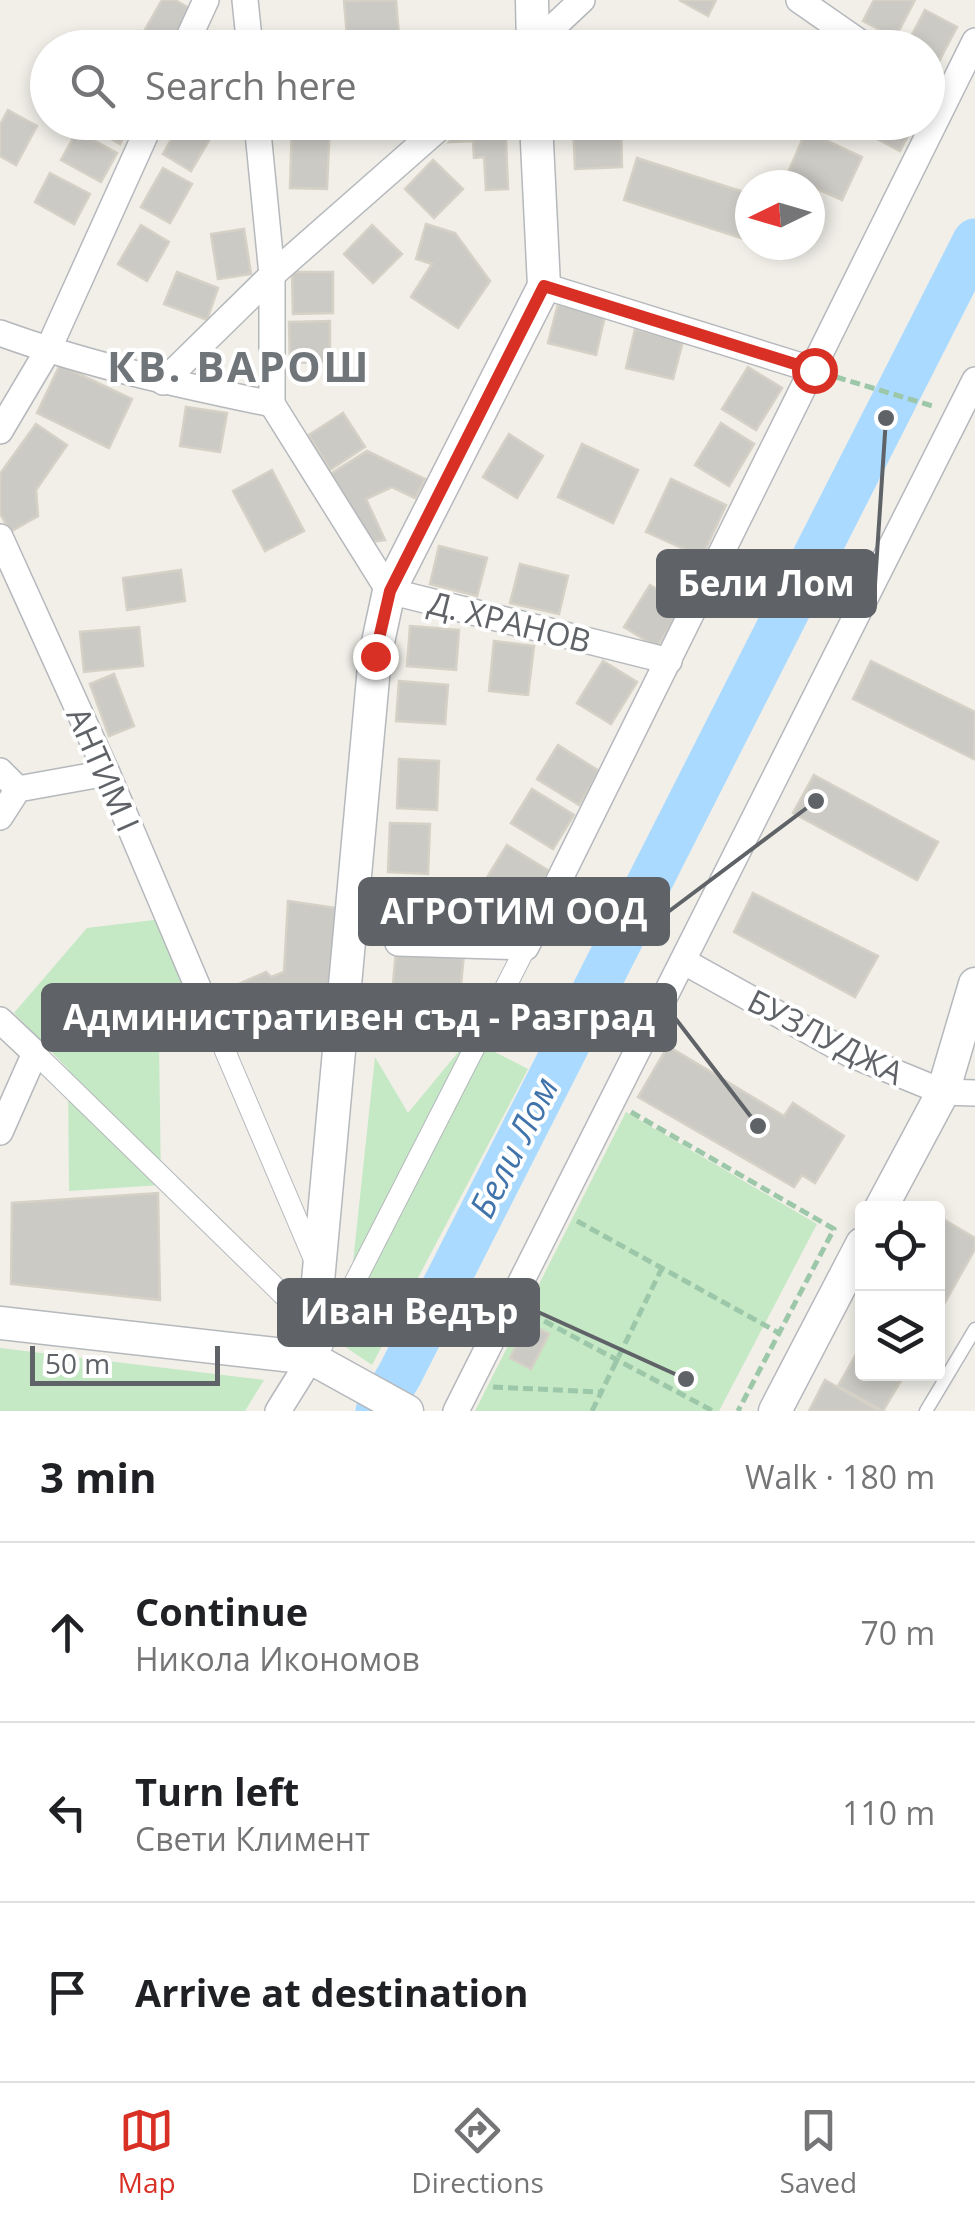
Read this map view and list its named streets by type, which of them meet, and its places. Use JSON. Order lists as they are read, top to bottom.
{
  "streets": {
    "street": ["Д. ХРАНОВ", "АНТИМ I", "БУЗЛУДЖА"]
  },
  "districts": ["КВ. ВАРОШ"],
  "water": ["Бели Лом"],
  "places": [
    "Бели Лом",
    "АГРОТИМ ООД",
    "Административен съд - Разград",
    "Иван Ведър"
  ],
  "scale_bar": "50 m",
  "north": "left",
  "page": {
    "search": "Search here",
    "scale": "50 m",
    "heading": ["3 min", "Walk · 180 m"],
    "list": [
      ["Continue", "Никола Икономов", "70 m"],
      ["Turn left", "Свети Климент", "110 m"],
      "Arrive at destination"
    ],
    "nav": ["Map", "Directions", "Saved"]
  }
}
